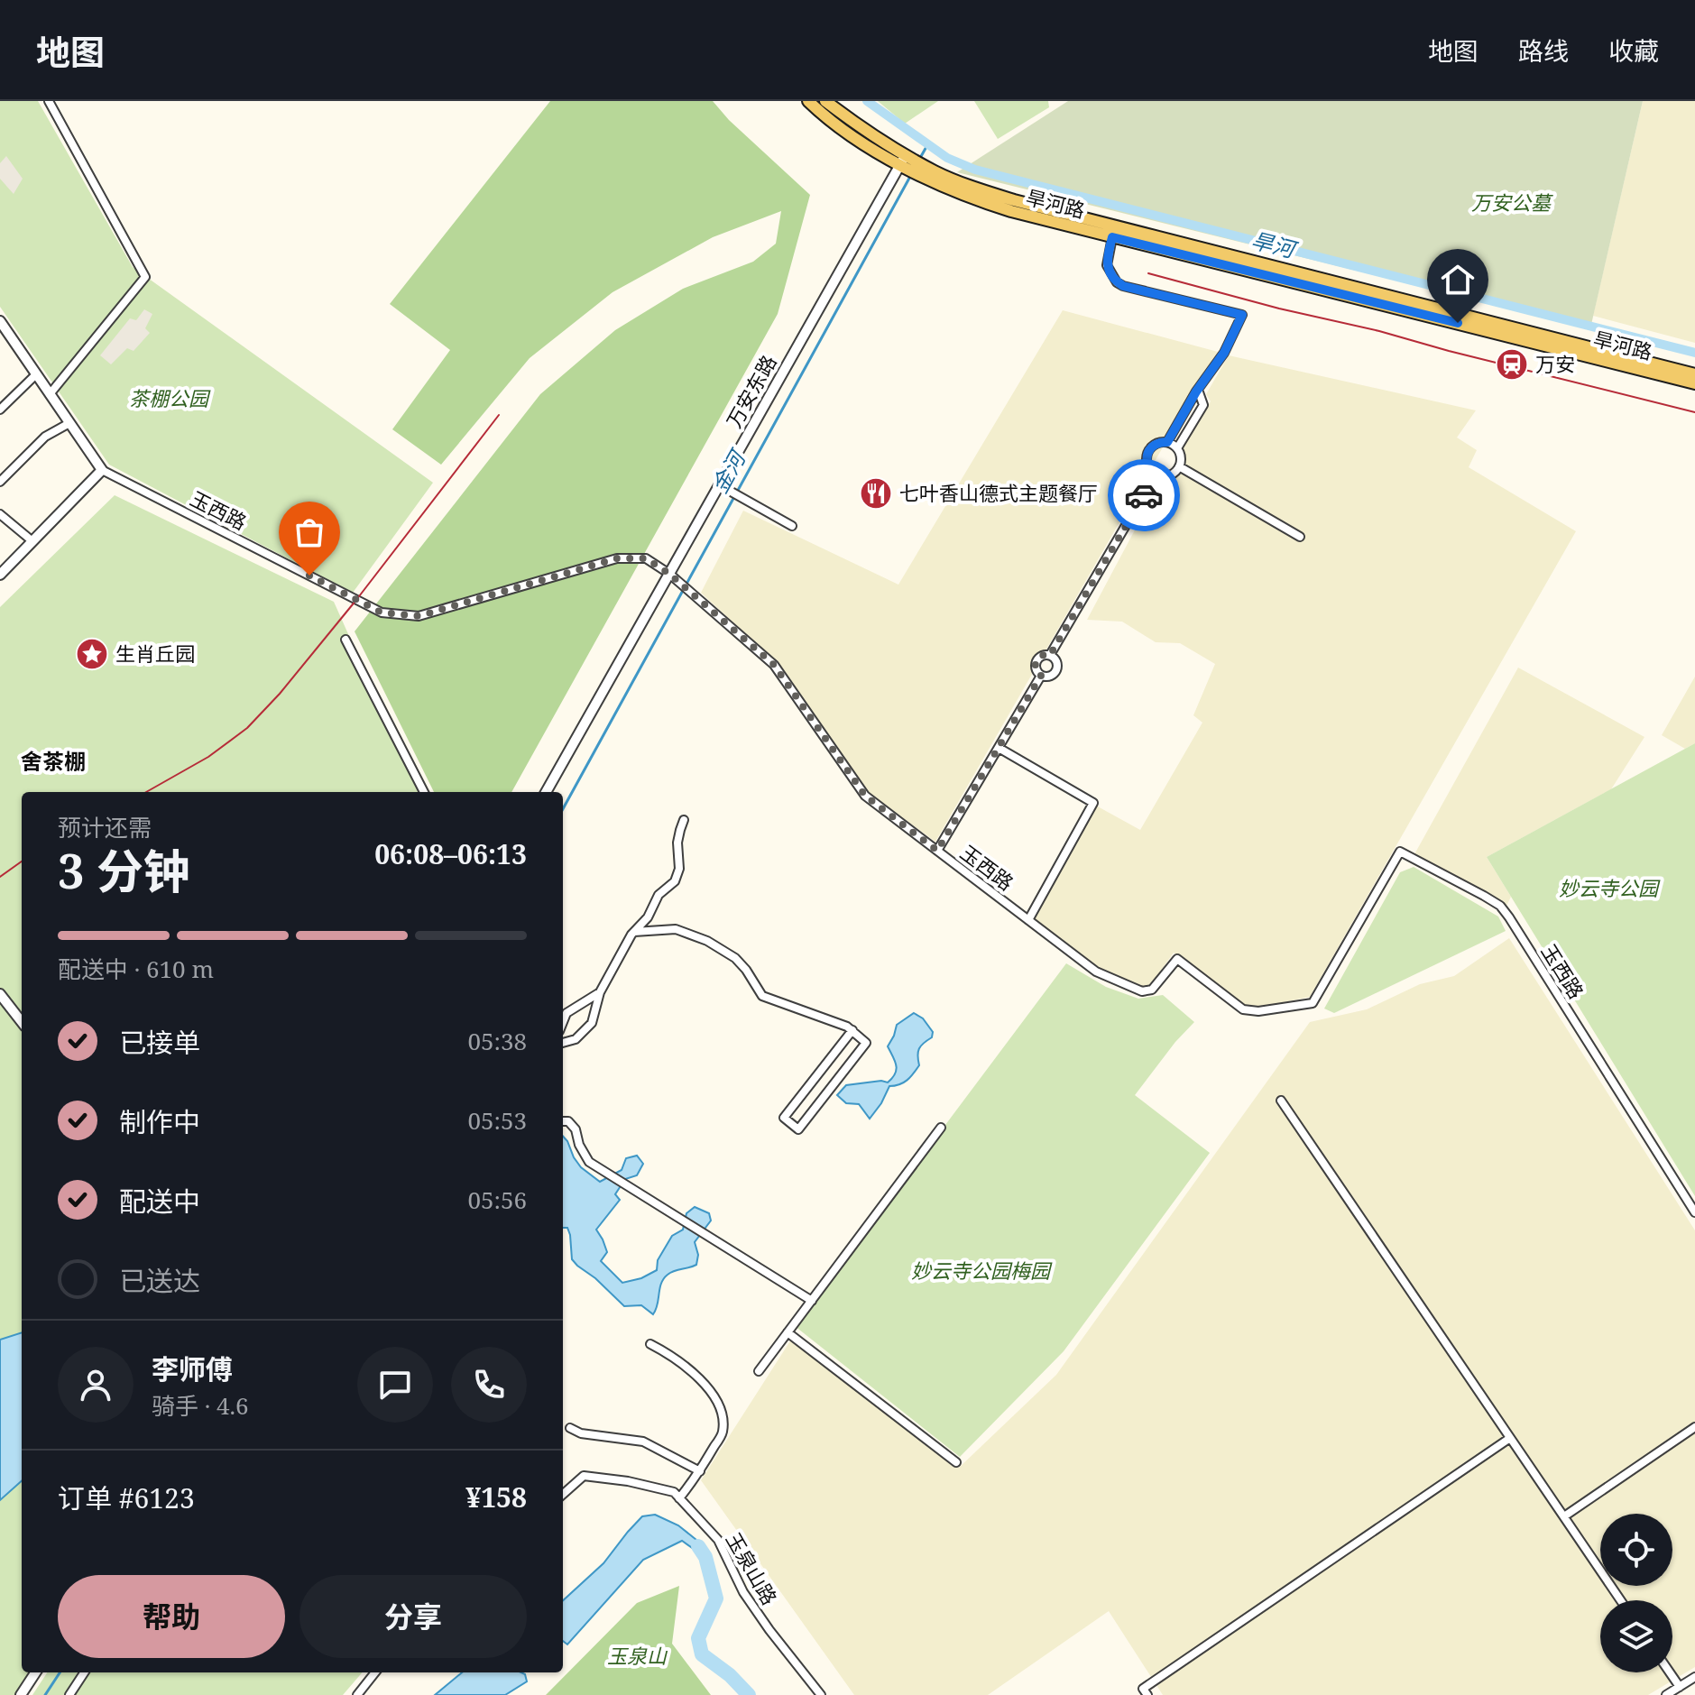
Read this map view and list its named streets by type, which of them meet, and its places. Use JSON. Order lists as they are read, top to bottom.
{
  "streets": {
    "main road": ["旱河路"],
    "street": ["万安东路", "玉西路", "玉泉山路"]
  },
  "crossings": [
    ["旱河路", "万安东路"],
    ["万安东路", "玉西路"]
  ],
  "districts": ["舍茶棚"],
  "water": ["旱河", "金河"],
  "parks": [
    "万安公墓",
    "茶棚公园",
    "妙云寺公园",
    "妙云寺公园梅园",
    "玉泉山"
  ],
  "places": {
    "station": ["万安"],
    "restaurant": ["七叶香山德式主题餐厅"],
    "place": ["生肖丘园"]
  },
  "page": {
    "header": "地图",
    "nav": ["地图", "路线", "收藏"],
    "heading": ["3 分钟", "预计还需", "06:08–06:13"],
    "panel": [
      "李师傅",
      "骑手 · 4.6",
      "订单 #6123",
      "¥158"
    ],
    "bar": "配送中 · 610 m",
    "list": [
      ["已接单", "05:38"],
      ["制作中", "05:53"],
      ["配送中", "05:56"],
      "已送达"
    ],
    "buttons": ["帮助", "分享"]
  }
}
